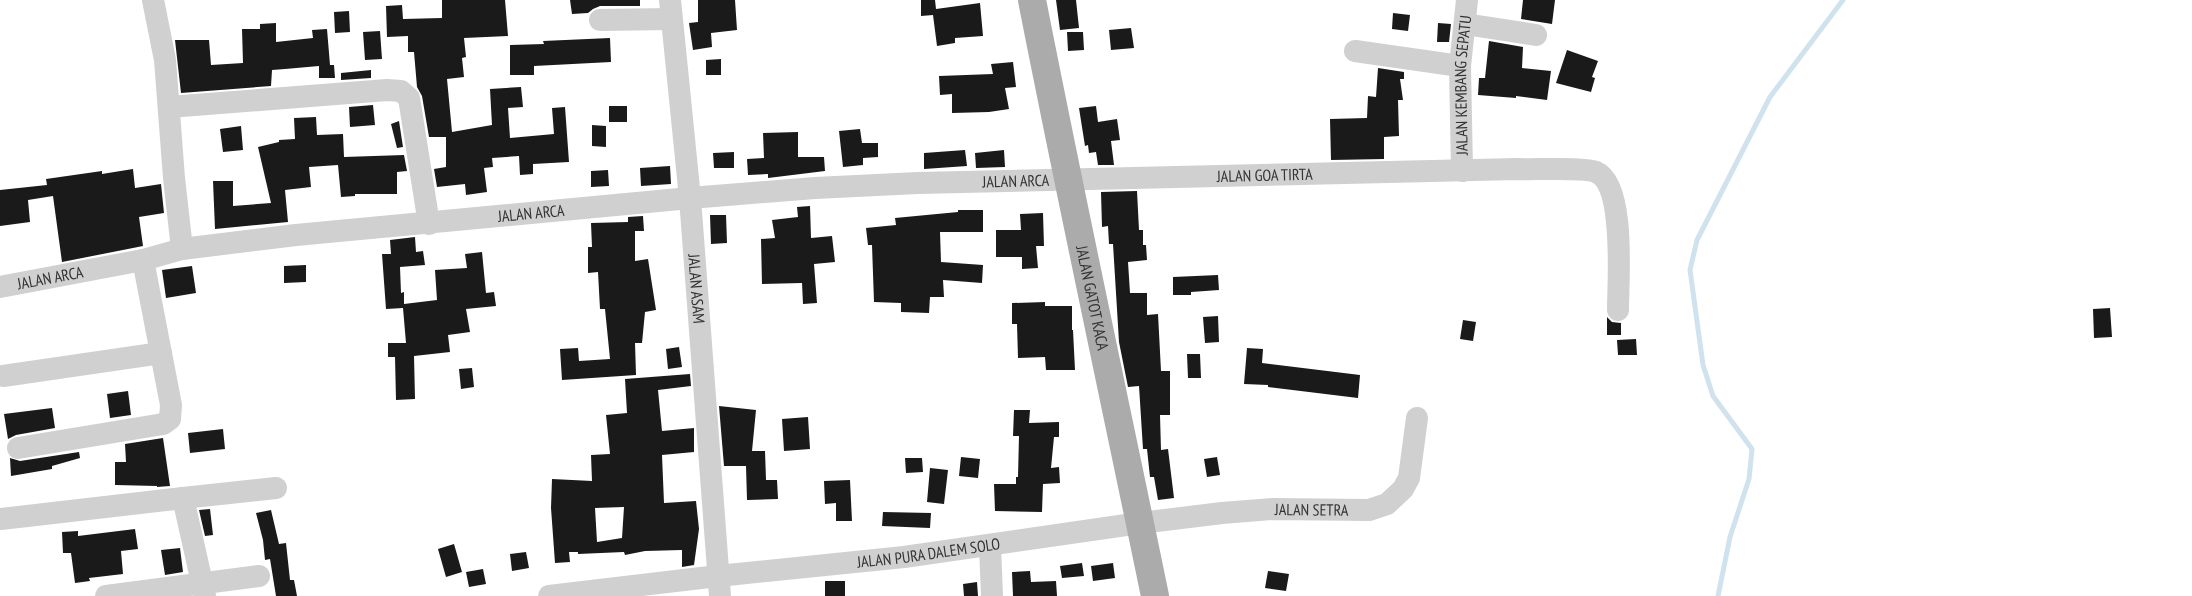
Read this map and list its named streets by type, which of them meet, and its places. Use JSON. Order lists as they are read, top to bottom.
{
  "streets": {
    "main road": ["JALAN GATOT KACA"],
    "street": [
      "JALAN KEMBANG SEPATU",
      "JALAN GOA TIRTA",
      "JALAN ARCA",
      "JALAN ASAM",
      "JALAN SETRA",
      "JALAN PURA DALEM SOLO"
    ]
  },
  "crossings": [
    ["JALAN KEMBANG SEPATU", "JALAN GOA TIRTA"],
    ["JALAN GOA TIRTA", "JALAN ARCA"],
    ["JALAN GOA TIRTA", "JALAN GATOT KACA"],
    ["JALAN ARCA", "JALAN ASAM"],
    ["JALAN ARCA", "JALAN GATOT KACA"],
    ["JALAN ASAM", "JALAN PURA DALEM SOLO"],
    ["JALAN GATOT KACA", "JALAN SETRA"],
    ["JALAN GATOT KACA", "JALAN PURA DALEM SOLO"],
    ["JALAN SETRA", "JALAN PURA DALEM SOLO"]
  ]
}
